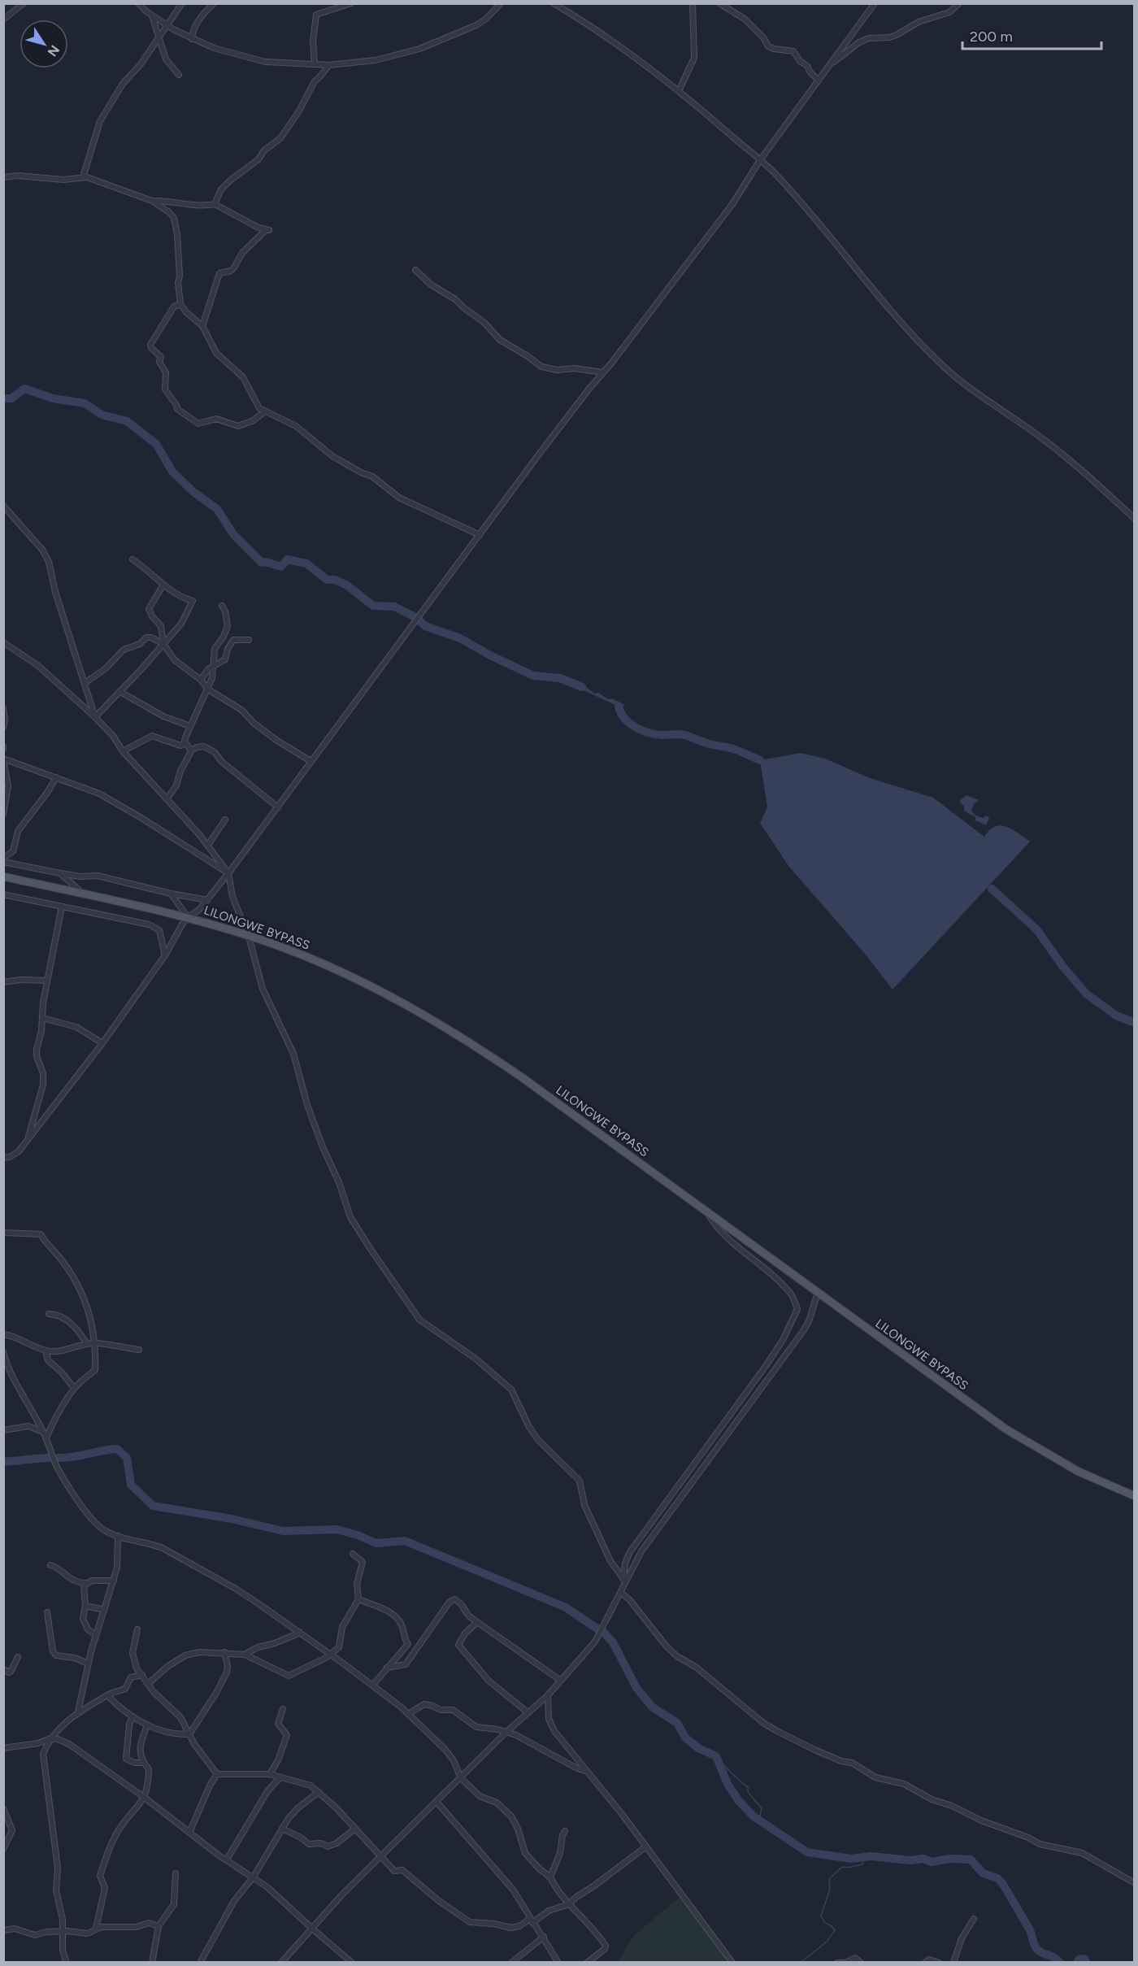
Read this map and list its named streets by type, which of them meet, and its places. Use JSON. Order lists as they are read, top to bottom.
{
  "streets": {
    "main road": ["LILONGWE BYPASS"]
  },
  "scale_bar": "200 m",
  "north": "bottom right"
}
